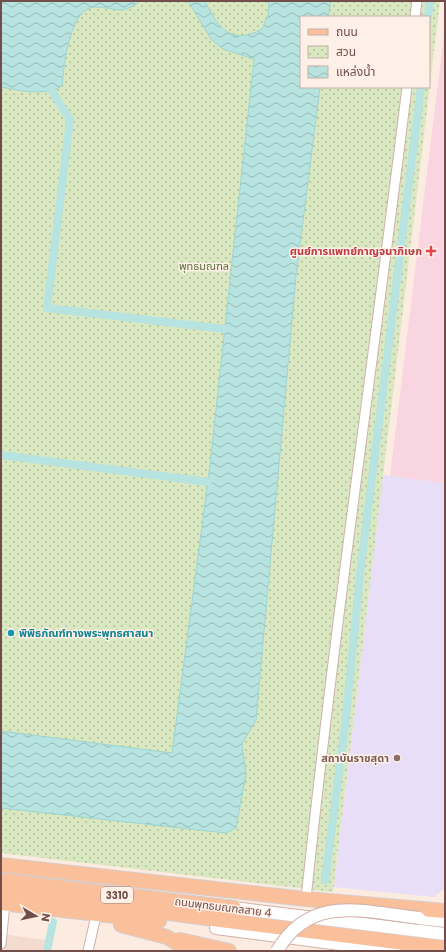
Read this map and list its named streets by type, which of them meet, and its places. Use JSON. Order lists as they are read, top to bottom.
{
  "streets": {
    "main road": ["3310", "ถนนพุทธมณฑลสาย 4"]
  },
  "parks": ["พุทธมณฑล"],
  "places": {
    "health": ["ศูนย์การแพทย์กาญจนาภิเษก"],
    "other": ["พิพิธภัณฑ์ทางพระพุทธศาสนา", "สถาบันราชสุดา"]
  },
  "legend": ["ถนน", "สวน", "แหล่งน้ำ"],
  "north": "right"
}
